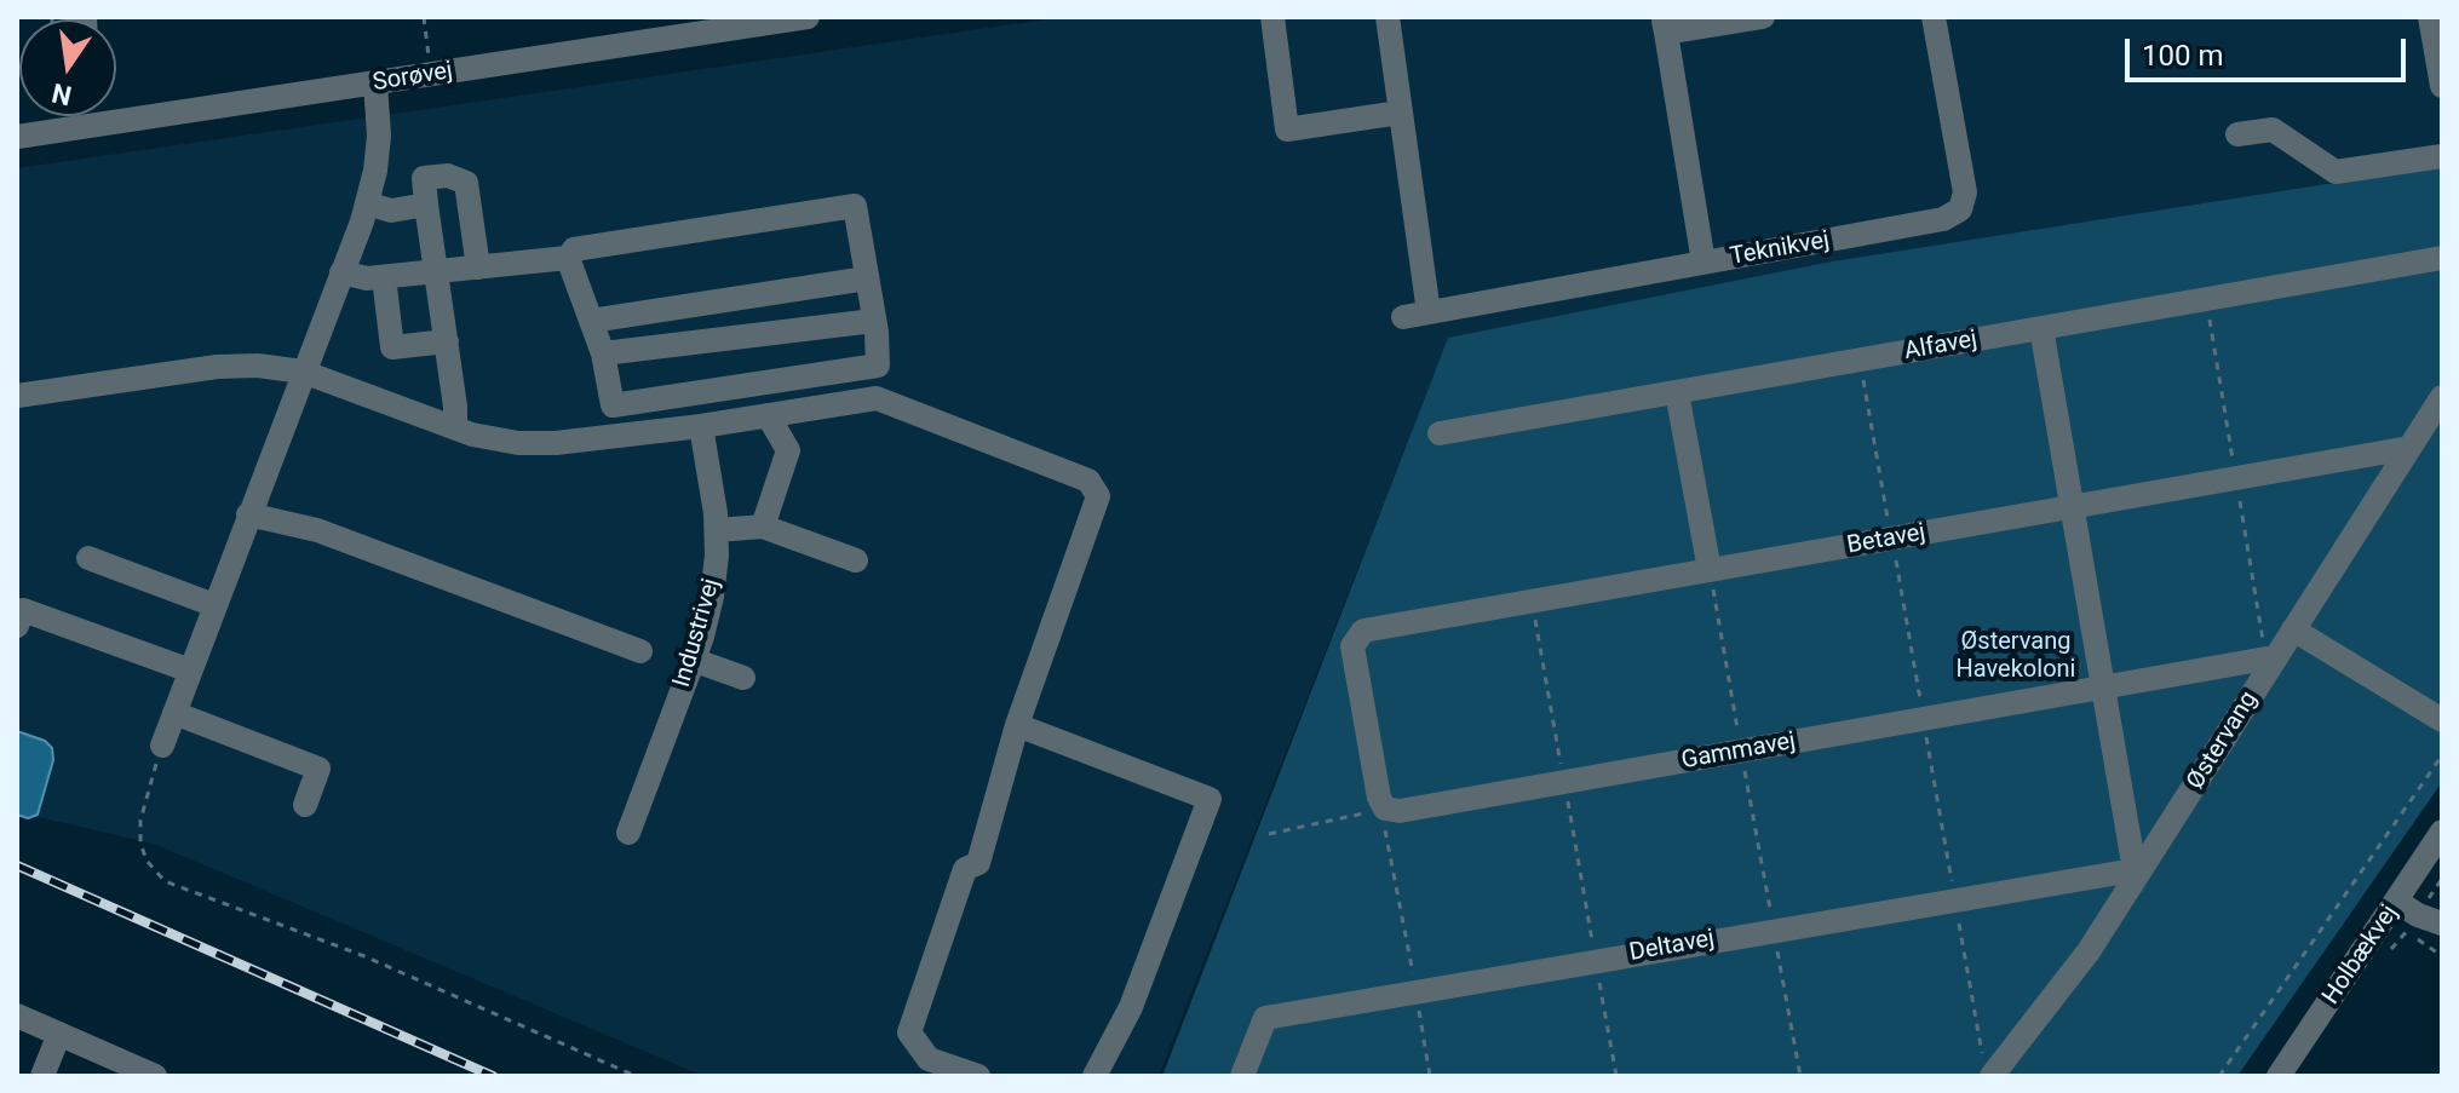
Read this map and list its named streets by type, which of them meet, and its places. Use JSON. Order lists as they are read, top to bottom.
{
  "streets": {
    "street": [
      "Sorøvej",
      "Teknikvej",
      "Alfavej",
      "Betavej",
      "Industrivej",
      "Østervang",
      "Gammavej",
      "Deltavej",
      "Holbækvej"
    ]
  },
  "crossings": [
    ["Betavej", "Østervang"],
    ["Betavej", "Gammavej"],
    ["Østervang", "Gammavej"],
    ["Østervang", "Deltavej"]
  ],
  "parks": ["Østervang Havekoloni"],
  "scale_bar": "100 m",
  "north": "bottom"
}
